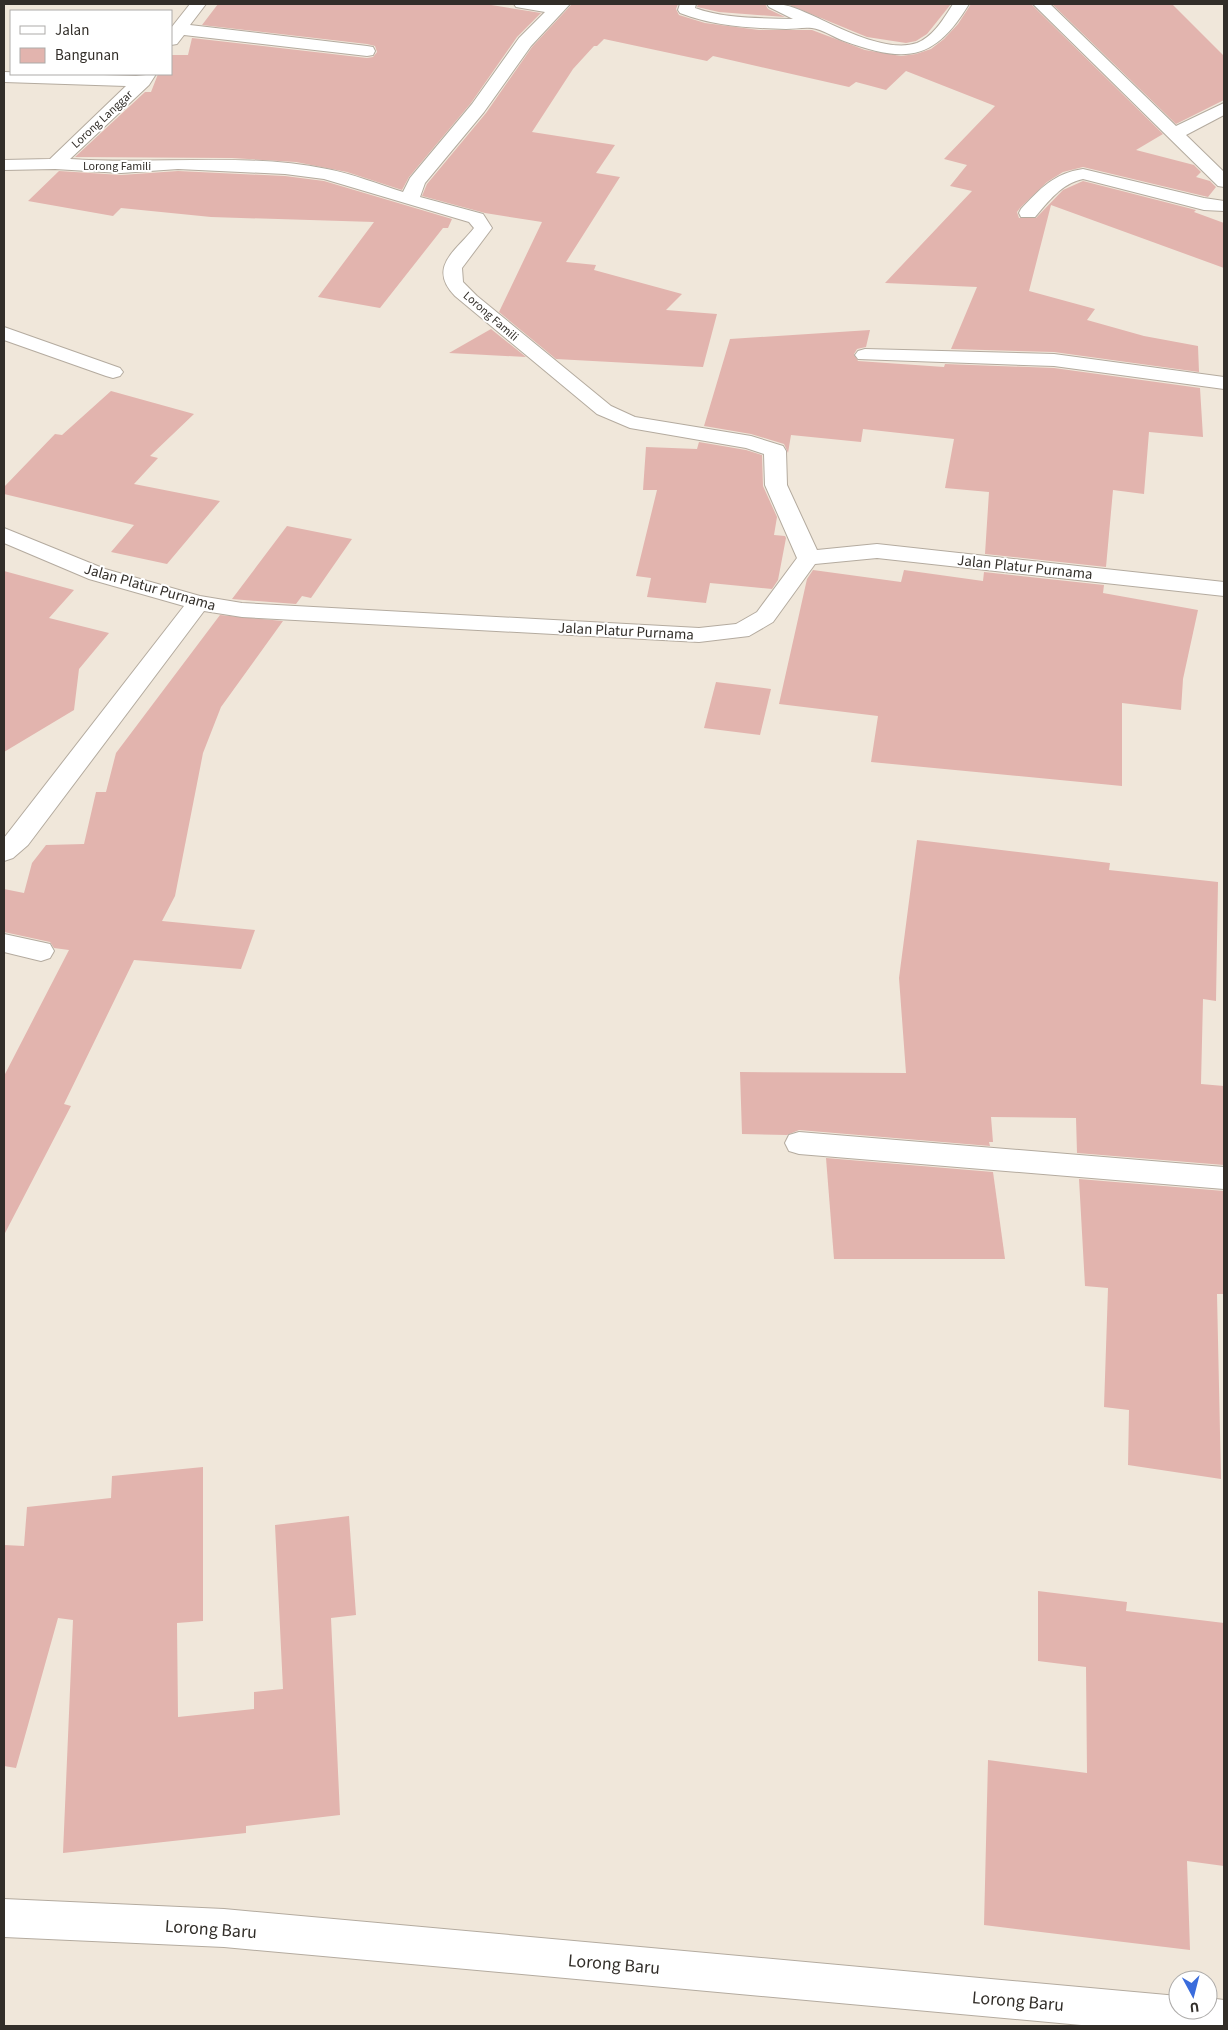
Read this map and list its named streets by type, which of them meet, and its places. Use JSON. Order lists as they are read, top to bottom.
{
  "streets": {
    "street": [
      "Lorong Langgar",
      "Lorong Famili",
      "Jalan Platur Purnama",
      "Lorong Baru"
    ]
  },
  "crossings": [
    ["Lorong Langgar", "Lorong Famili"],
    ["Lorong Famili", "Jalan Platur Purnama"]
  ],
  "legend": ["Jalan", "Bangunan"],
  "north": "bottom"
}
